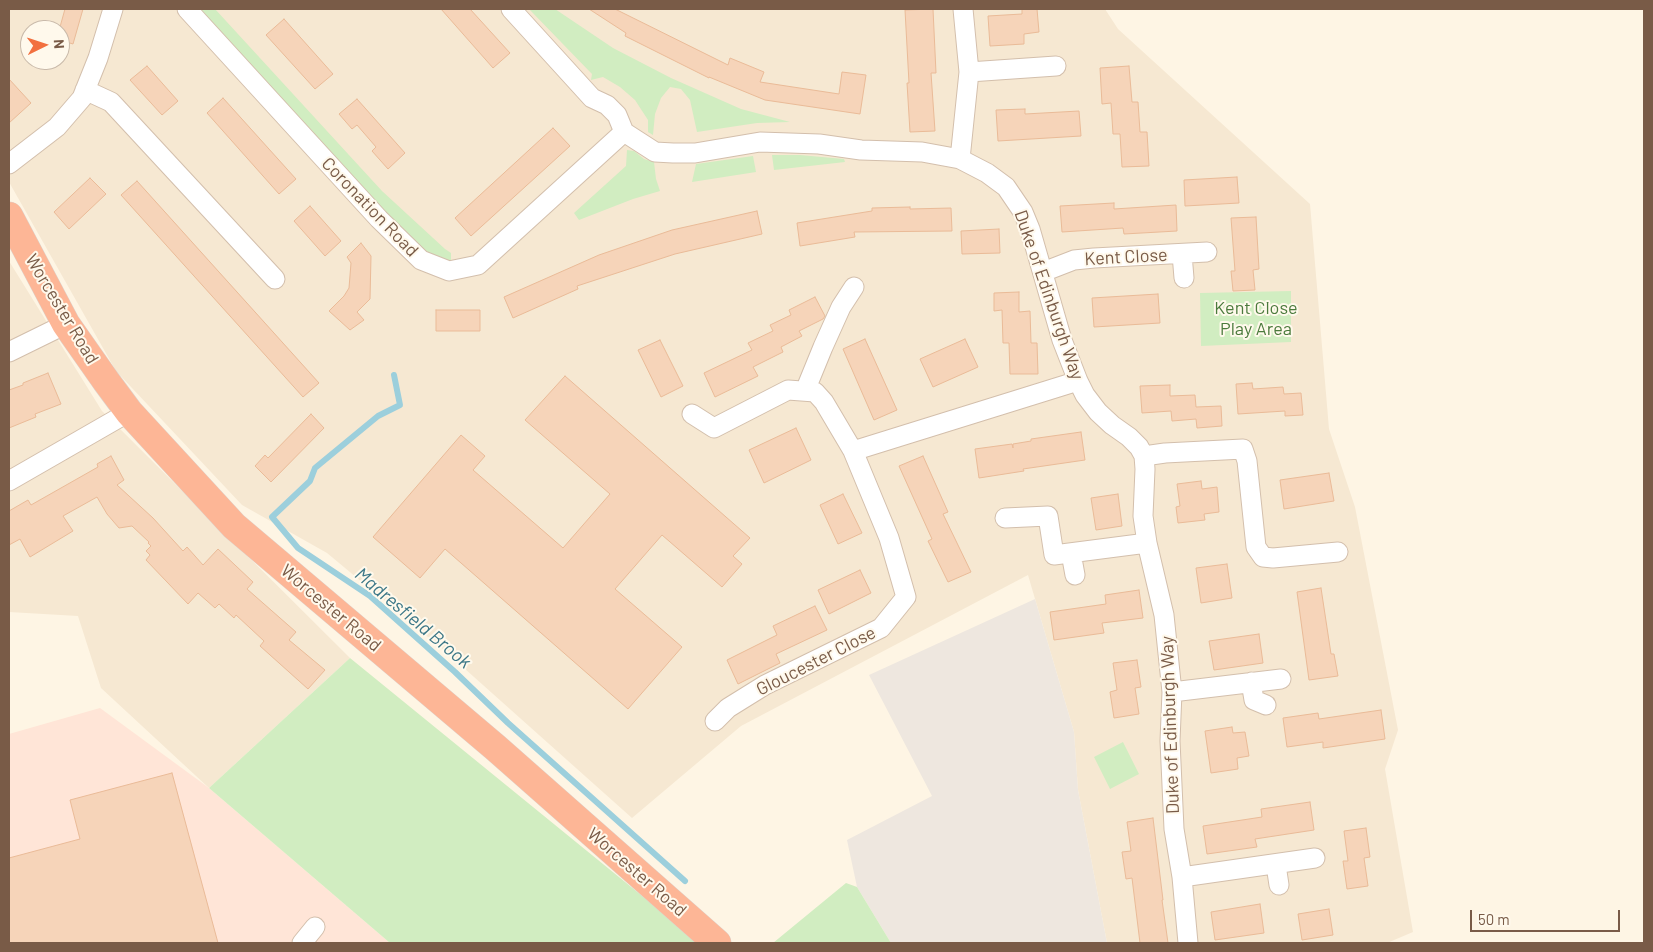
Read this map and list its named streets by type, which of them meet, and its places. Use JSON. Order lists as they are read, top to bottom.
{
  "streets": {
    "highway": ["Worcester Road"],
    "street": [
      "Coronation Road",
      "Kent Close",
      "Duke of Edinburgh Way",
      "Gloucester Close"
    ]
  },
  "crossings": [
    ["Coronation Road", "Duke of Edinburgh Way"],
    ["Kent Close", "Duke of Edinburgh Way"]
  ],
  "water": ["Madresfield Brook"],
  "parks": ["Kent Close Play Area"],
  "scale_bar": "50 m",
  "north": "right"
}
